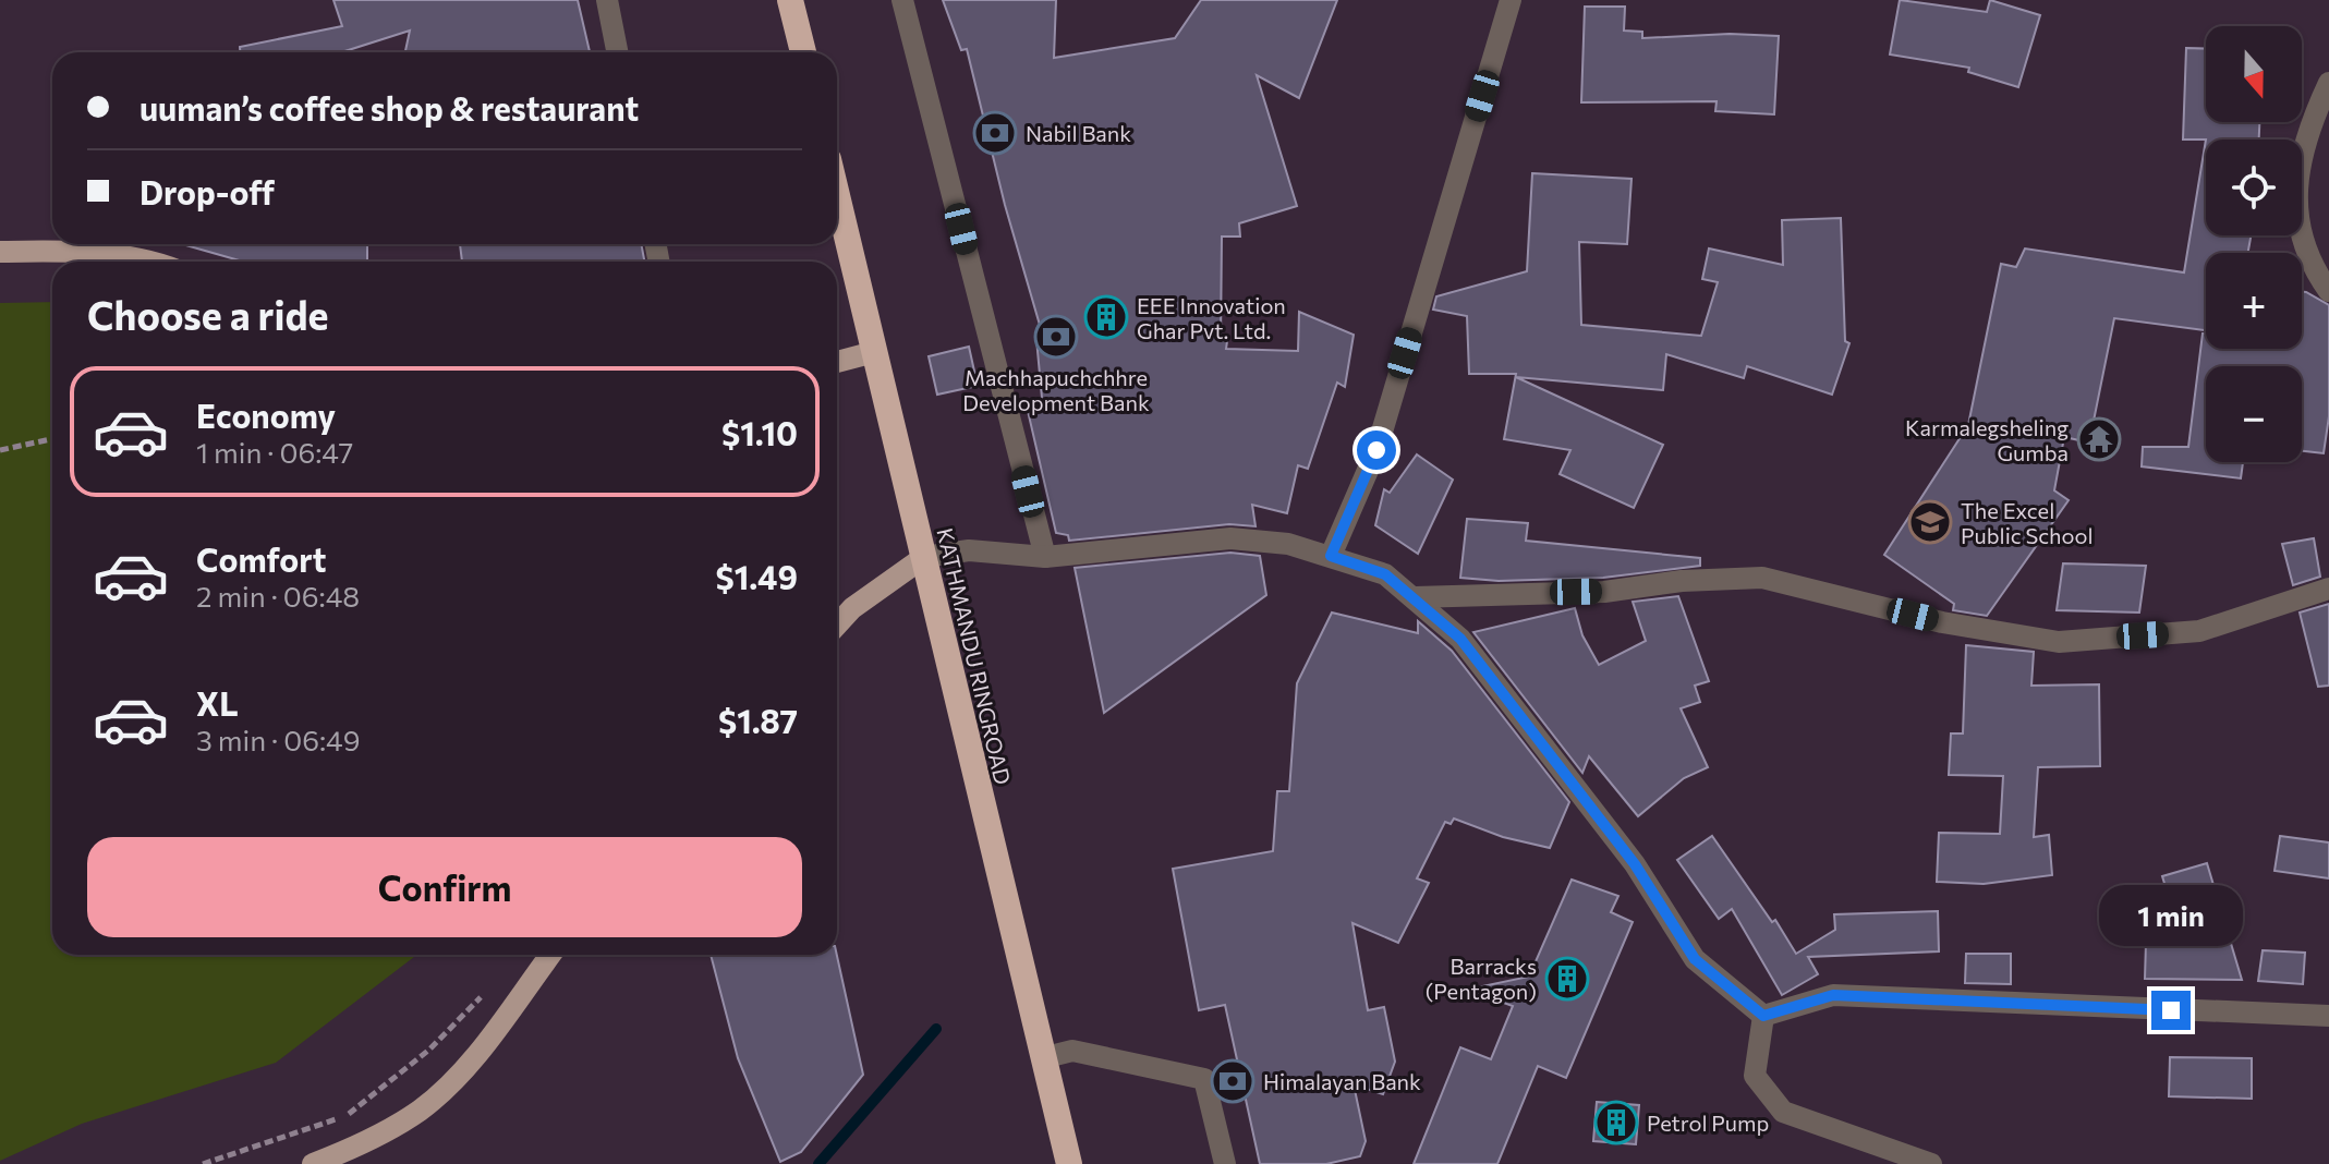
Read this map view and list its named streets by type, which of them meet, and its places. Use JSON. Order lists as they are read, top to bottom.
{
  "streets": {
    "highway": ["KATHMANDU RINGROAD"]
  },
  "places": {
    "bank": ["Nabil Bank", "Machhapuchchhre Development Bank", "Himalayan Bank"],
    "building": ["EEE Innovation Ghar Pvt. Ltd.", "Barracks (Pentagon)", "Petrol Pump"],
    "temple": ["Karmalegsheling Gumba"],
    "school or university": ["The Excel Public School"]
  },
  "north": "bottom",
  "page": {
    "map_buttons": ["+", "−"],
    "banner": ["uuman’s coffee shop & restaurant", "Drop-off"],
    "heading": "Choose a ride",
    "list": [
      {
        "name": "Economy",
        "note": "1 min · 06:47",
        "value": "$1.10"
      },
      {
        "name": "Comfort",
        "note": "2 min · 06:48",
        "value": "$1.49"
      },
      {
        "name": "XL",
        "note": "3 min · 06:49",
        "value": "$1.87"
      }
    ],
    "buttons": "Confirm",
    "bubble": "1 min"
  }
}
